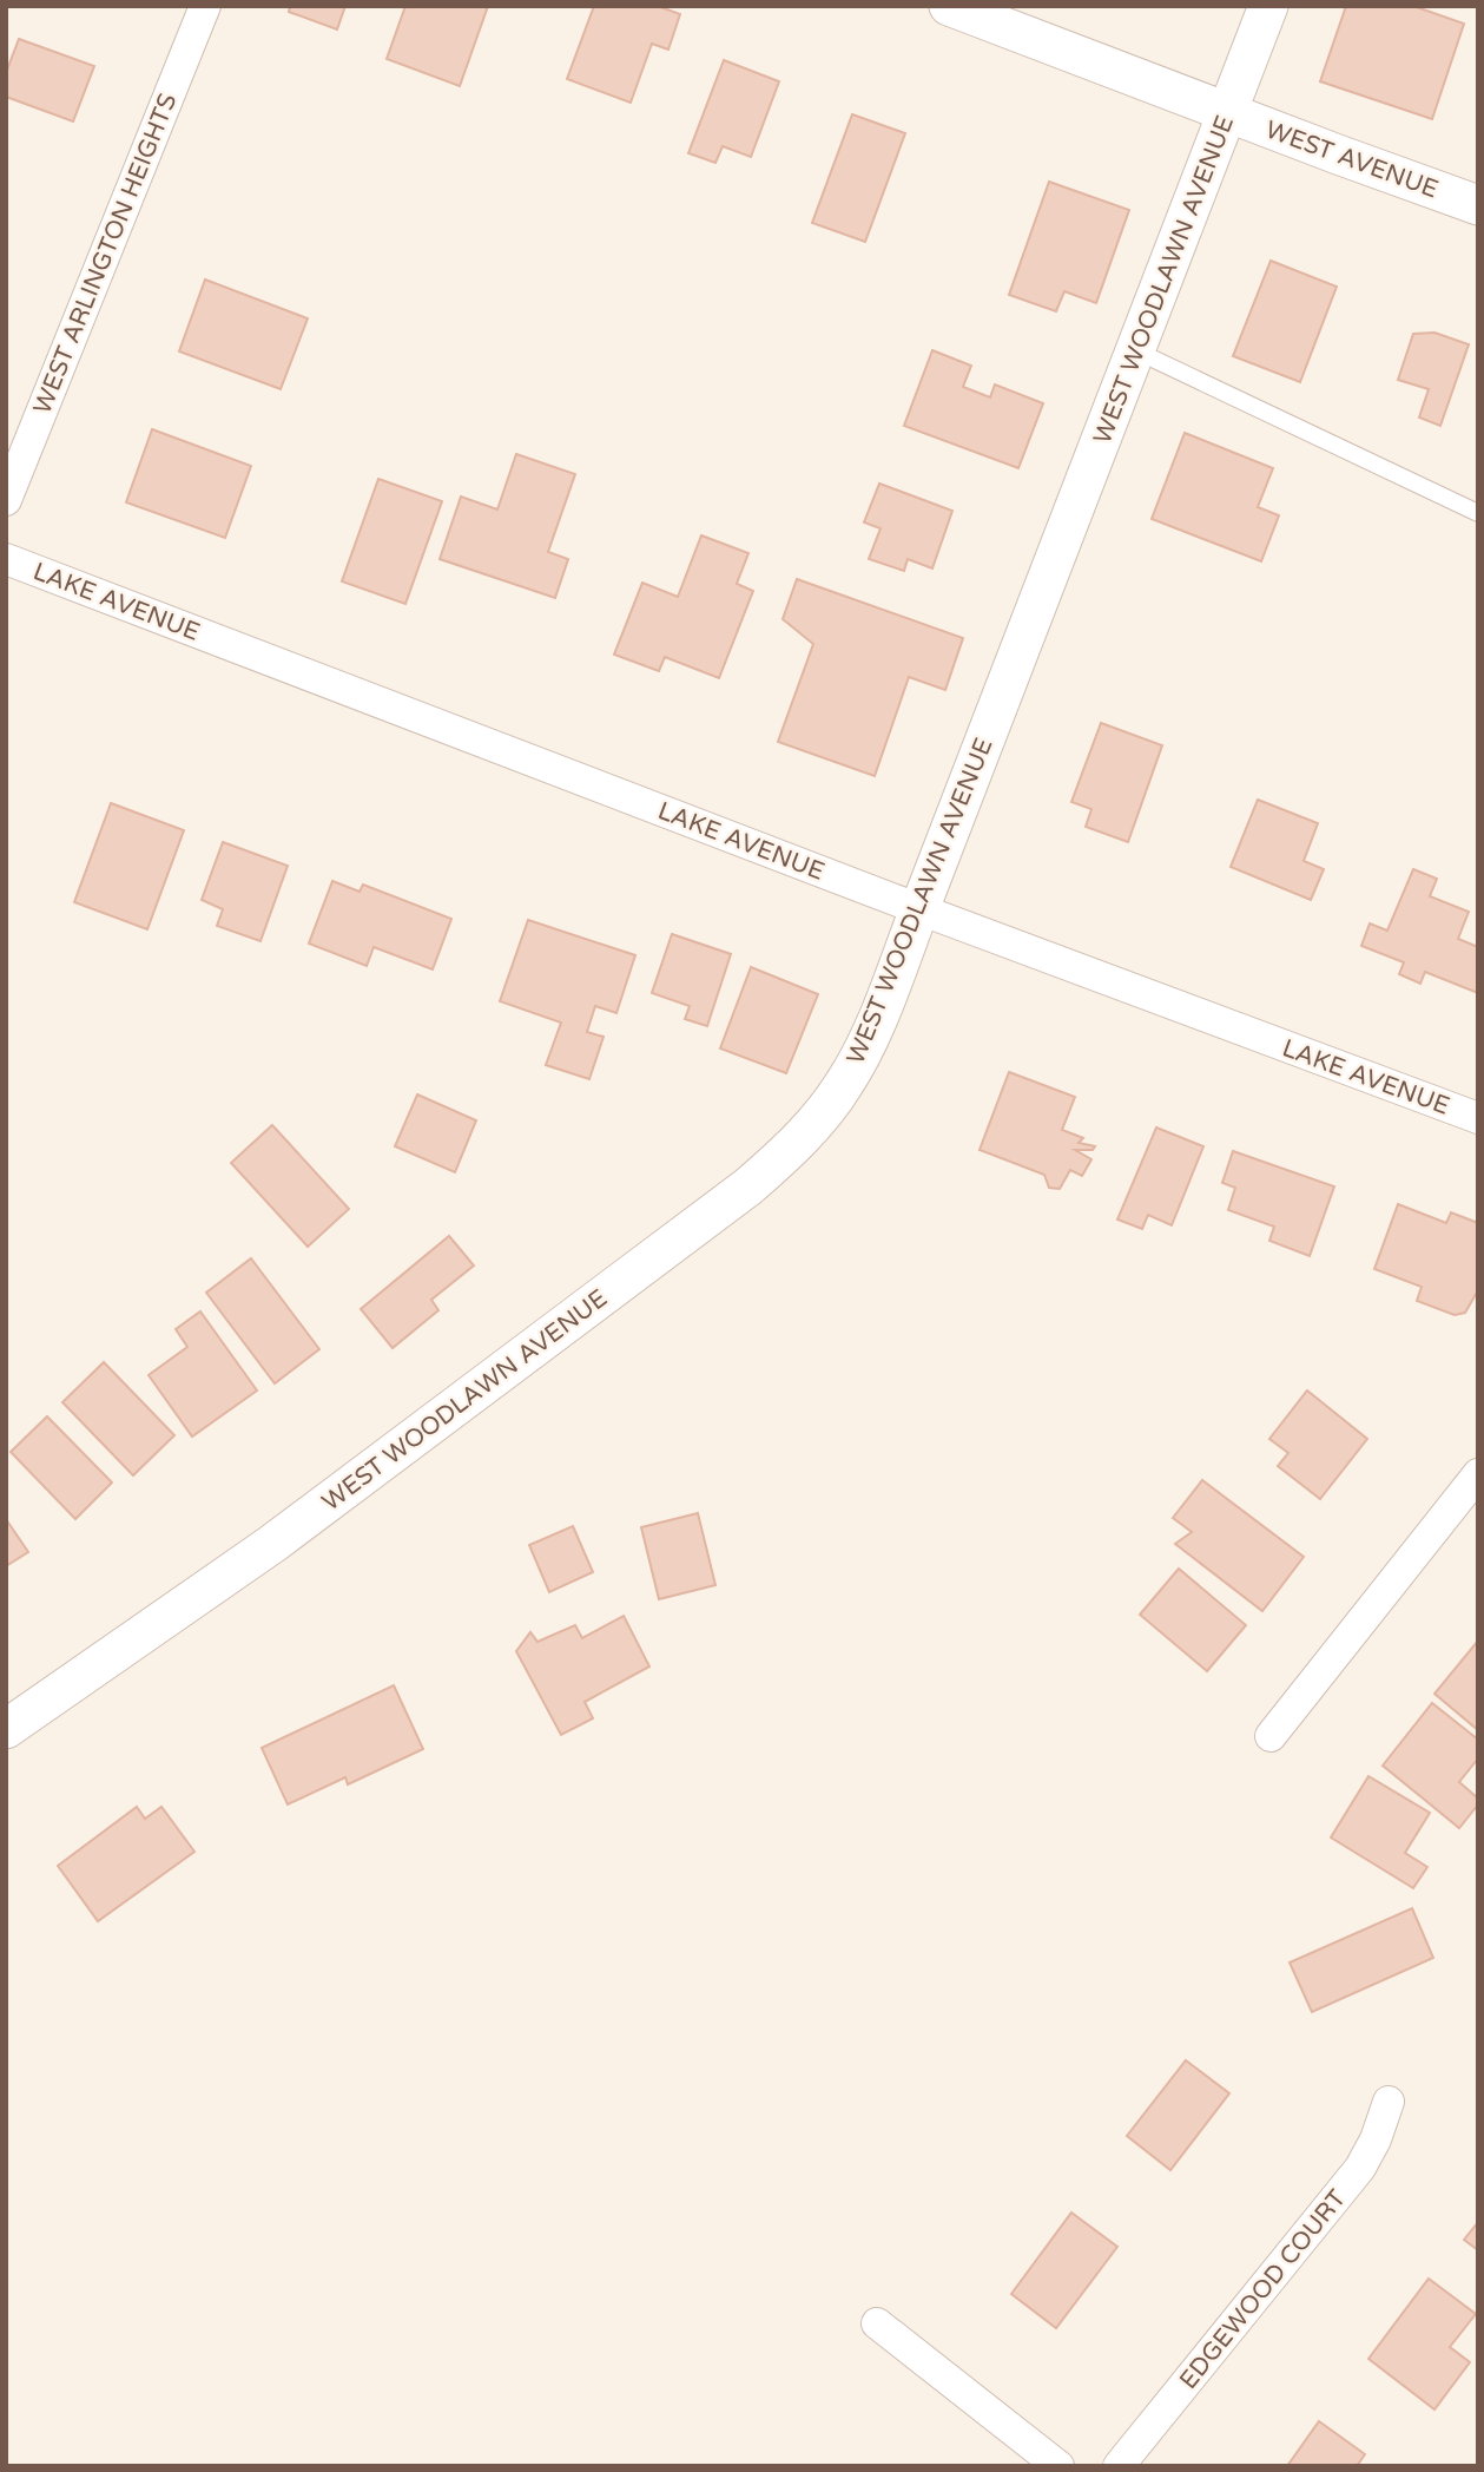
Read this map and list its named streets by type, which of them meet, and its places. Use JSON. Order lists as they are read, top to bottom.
{
  "streets": {
    "street": [
      "WEST AVENUE",
      "WEST ARLINGTON HEIGHTS",
      "WEST WOODLAWN AVENUE",
      "LAKE AVENUE",
      "EDGEWOOD COURT"
    ]
  },
  "crossings": [
    ["WEST AVENUE", "WEST WOODLAWN AVENUE"],
    ["WEST WOODLAWN AVENUE", "LAKE AVENUE"]
  ]
}
